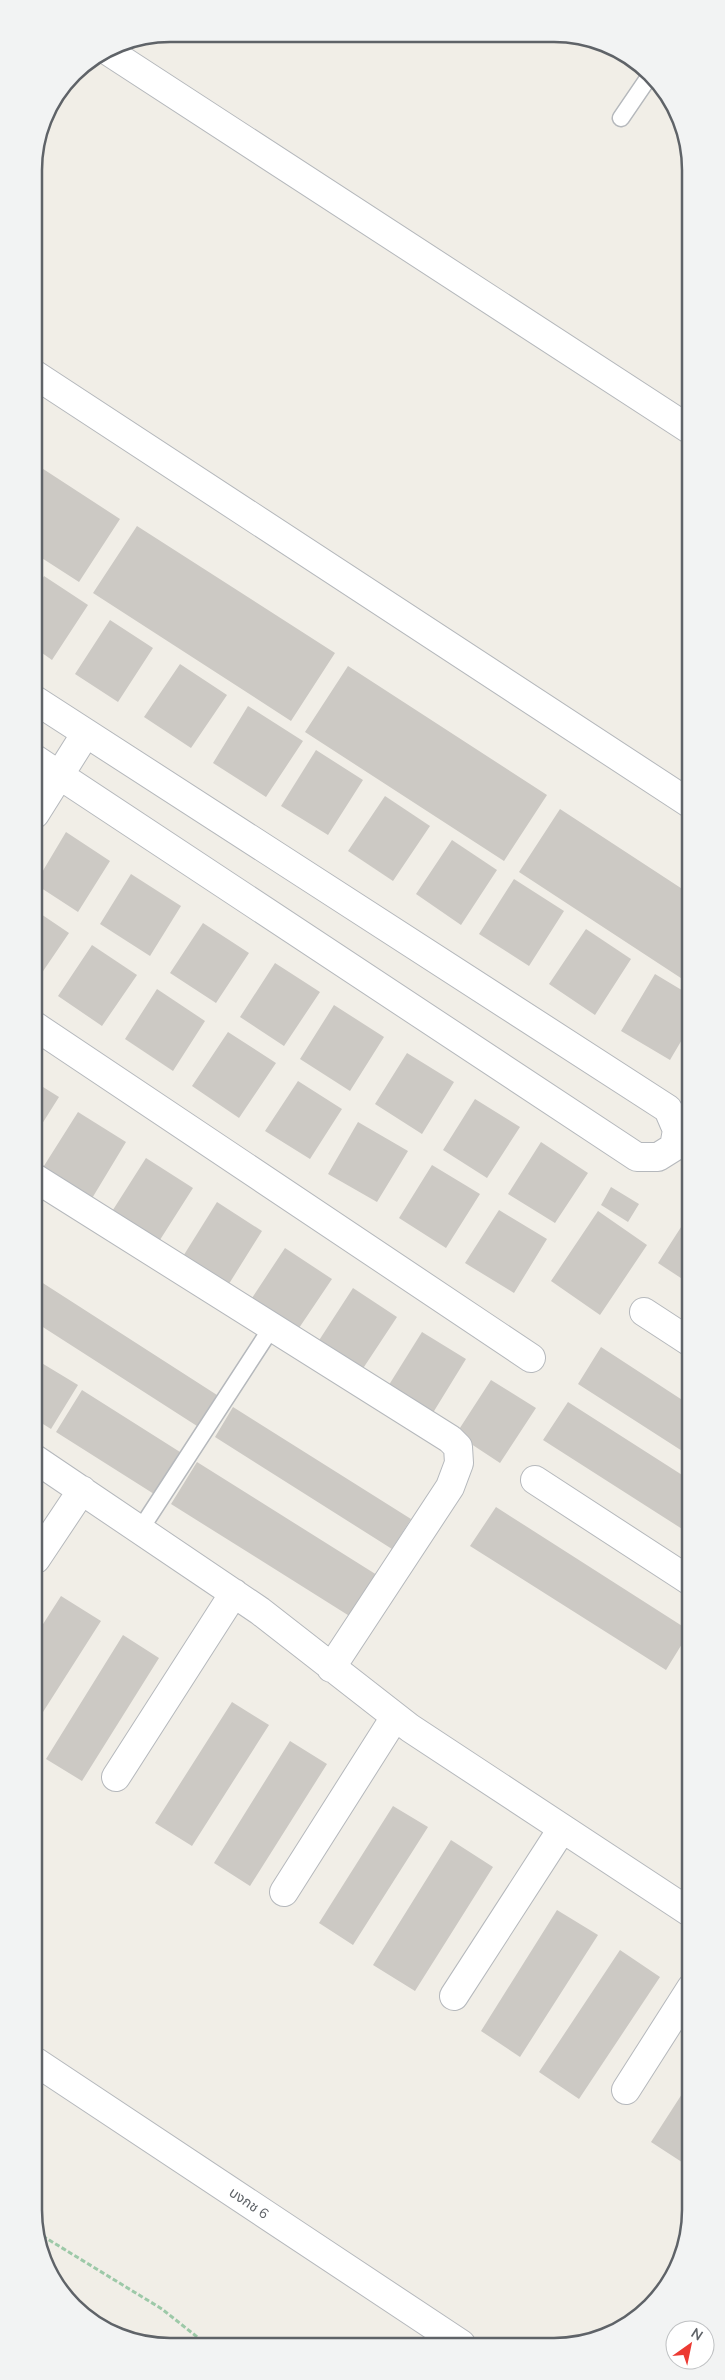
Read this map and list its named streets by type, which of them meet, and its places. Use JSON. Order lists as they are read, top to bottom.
{
  "streets": {
    "street": ["บงกช 6"]
  },
  "north": "top right"
}
